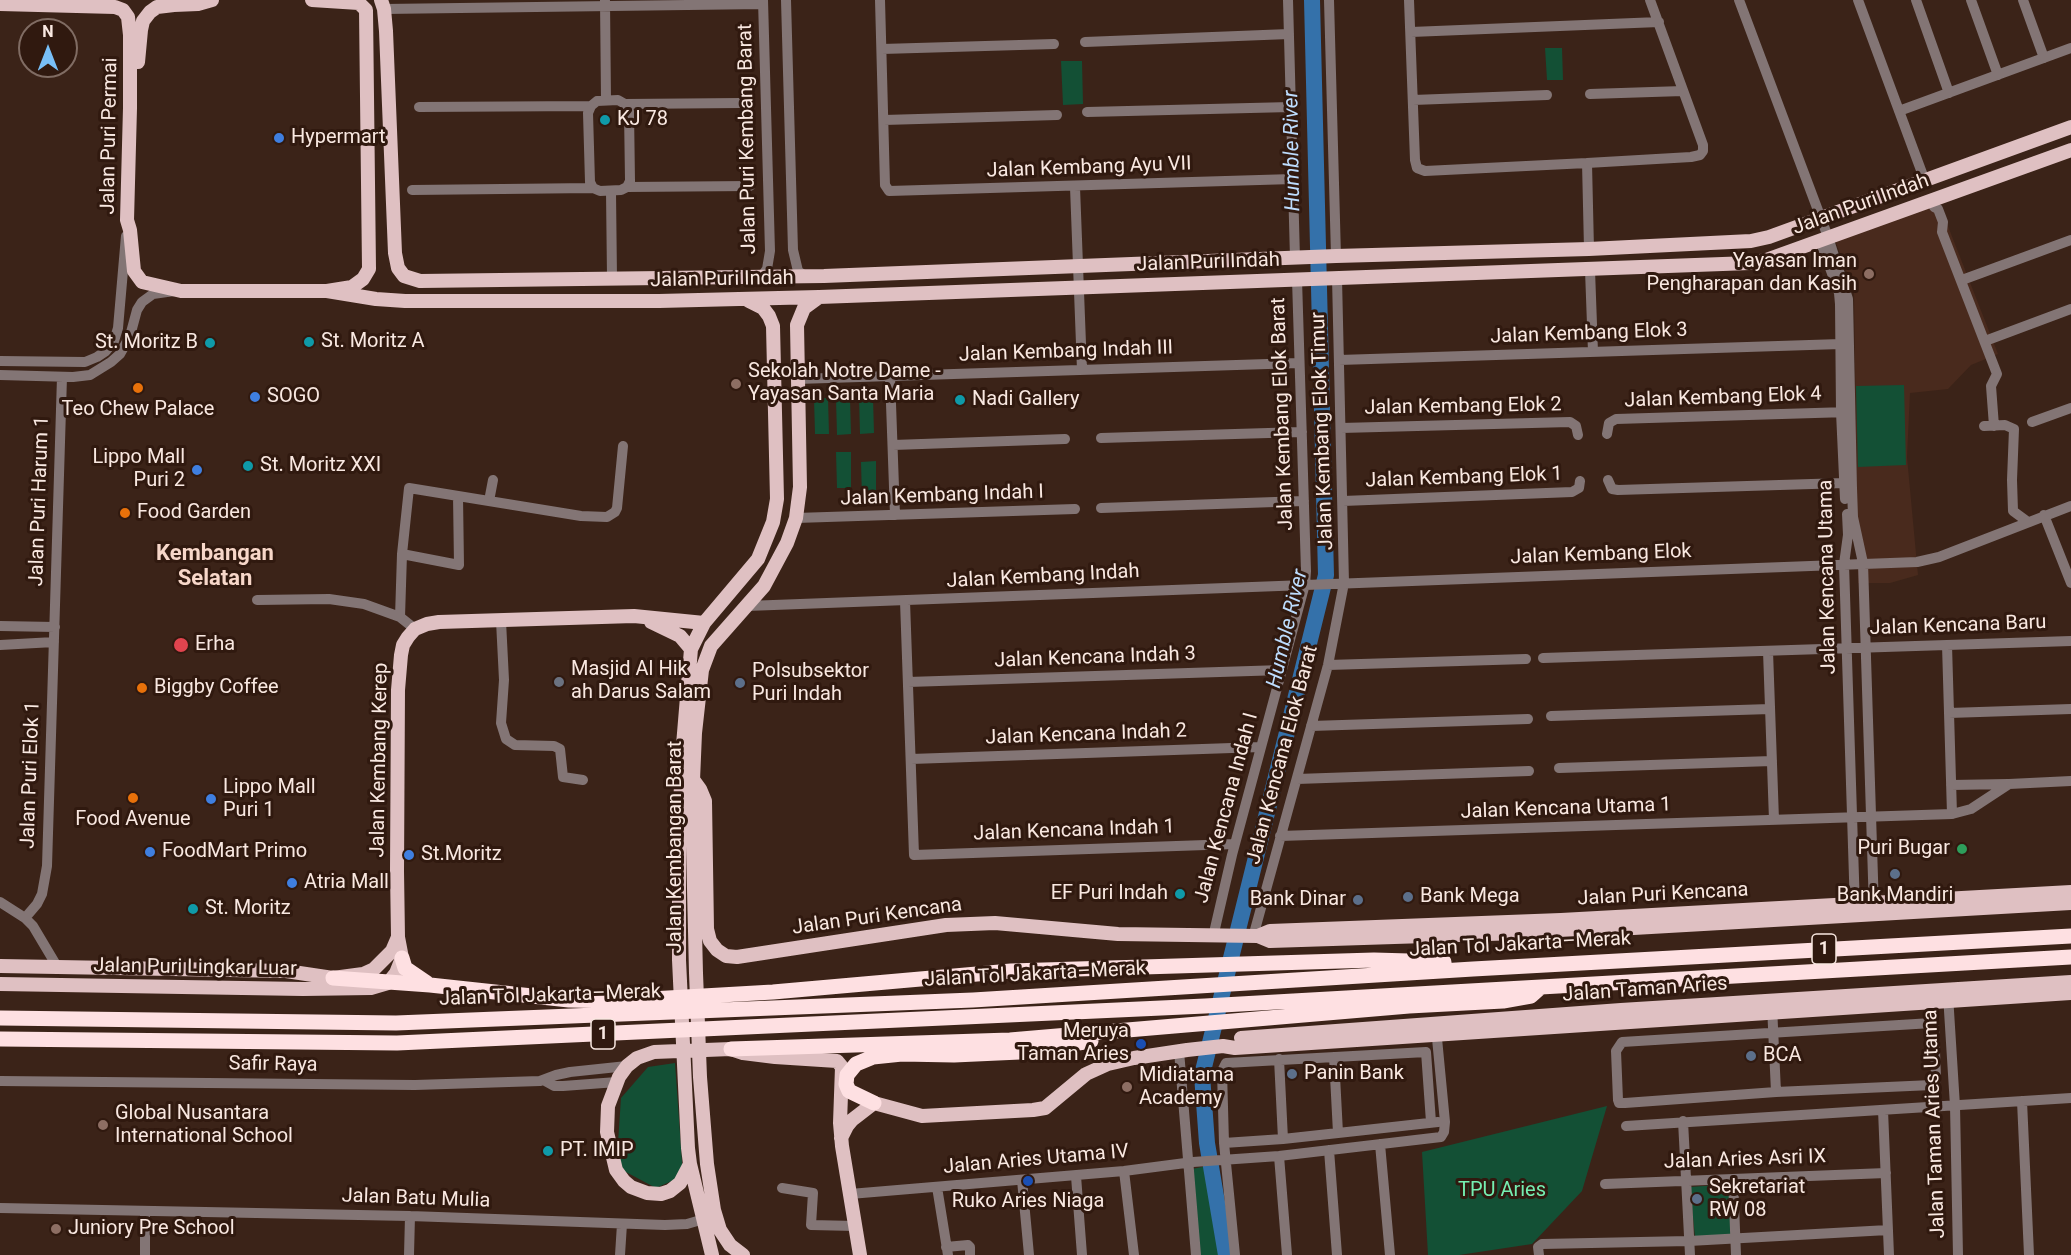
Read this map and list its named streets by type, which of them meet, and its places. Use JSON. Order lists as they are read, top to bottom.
{
  "streets": {
    "highway": ["Jalan Tol Jakarta–Merak", "1"],
    "main road": [
      "Jalan Puri Permai",
      "Jalan Puri Indah",
      "Jalan Kembang Kerep",
      "Jalan Kembangan Barat",
      "Jalan Puri Kencana",
      "Jalan Puri Lingkar Luar",
      "Jalan Taman Aries"
    ],
    "street": [
      "Jalan Puri Kembang Barat",
      "Jalan Kembang Ayu VII",
      "Jalan Kembang Elok 3",
      "Jalan Kembang Indah III",
      "Jalan Kembang Elok 4",
      "Jalan Kembang Elok 2",
      "Jalan Kembang Elok Barat",
      "Jalan Kembang Elok Timur",
      "Jalan Kembang Elok 1",
      "Jalan Kembang Indah I",
      "Jalan Puri Harum 1",
      "Jalan Kembang Elok",
      "Jalan Kembang Indah",
      "Jalan Kencana Utama",
      "Jalan Kencana Baru",
      "Jalan Kencana Indah 3",
      "Jalan Kencana Indah 2",
      "Jalan Kencana Elok Barat",
      "Jalan Puri Elok 1",
      "Jalan Kencana Indah I",
      "Jalan Kencana Utama 1",
      "Jalan Kencana Indah 1",
      "Safir Raya",
      "Jalan Taman Aries Utama",
      "Jalan Aries Utama IV",
      "Jalan Aries Asri IX",
      "Jalan Batu Mulia"
    ]
  },
  "crossings": [
    ["Jalan Puri Permai", "Jalan Puri Indah"],
    ["Jalan Puri Kembang Barat", "Jalan Puri Indah"],
    ["Jalan Puri Indah", "Jalan Kembang Elok Barat"],
    ["Jalan Puri Indah", "Jalan Kembang Elok Timur"],
    ["Jalan Puri Indah", "Jalan Kembangan Barat"],
    ["Jalan Kembang Elok 3", "Jalan Kembang Elok Timur"],
    ["Jalan Kembang Indah III", "Jalan Kembang Elok Barat"],
    ["Jalan Kembang Indah III", "Jalan Kembangan Barat"],
    ["Jalan Kembang Elok 2", "Jalan Kembang Elok Timur"],
    ["Jalan Kembang Elok Barat", "Jalan Kembang Indah"],
    ["Jalan Kembang Elok Barat", "Jalan Kencana Indah I"],
    ["Jalan Kembang Elok Timur", "Jalan Kembang Elok 1"],
    ["Jalan Kembang Elok Timur", "Jalan Kembang Elok"],
    ["Jalan Kembang Elok Timur", "Jalan Kembang Indah"],
    ["Jalan Kembang Elok Timur", "Jalan Kencana Elok Barat"],
    ["Jalan Kembang Indah I", "Jalan Kembangan Barat"],
    ["Jalan Puri Harum 1", "Jalan Puri Elok 1"],
    ["Jalan Kembang Elok", "Jalan Kembang Indah"],
    ["Jalan Kembang Elok", "Jalan Kencana Utama"],
    ["Jalan Kembang Elok", "Jalan Kencana Elok Barat"],
    ["Jalan Kembang Indah", "Jalan Kencana Elok Barat"],
    ["Jalan Kembang Indah", "Jalan Kencana Indah I"],
    ["Jalan Kembang Indah", "Jalan Kembangan Barat"],
    ["Jalan Kencana Utama", "Jalan Kencana Baru"],
    ["Jalan Kencana Utama", "Jalan Kencana Utama 1"],
    ["Jalan Kencana Utama", "Jalan Puri Kencana"],
    ["Jalan Kencana Indah 3", "Jalan Kencana Indah I"],
    ["Jalan Kencana Indah 2", "Jalan Kencana Indah I"],
    ["Jalan Kencana Indah 2", "Jalan Kencana Indah 1"],
    ["Jalan Kencana Elok Barat", "Jalan Kencana Utama 1"],
    ["Jalan Kencana Elok Barat", "Jalan Puri Kencana"],
    ["Jalan Kencana Indah I", "Jalan Kencana Indah 1"],
    ["Jalan Kencana Indah I", "Jalan Puri Kencana"],
    ["Jalan Kembangan Barat", "Jalan Puri Kencana"],
    ["Jalan Tol Jakarta–Merak", "1"],
    ["Jalan Taman Aries", "Jalan Taman Aries Utama"]
  ],
  "districts": ["Kembangan Selatan"],
  "water": ["Humble River"],
  "parks": ["TPU Aries"],
  "places": [
    "KJ 78",
    "Hypermart",
    "Yayasan Iman Pengharapan dan Kasih",
    "St. Moritz A",
    "St. Moritz B",
    "Sekolah Notre Dame - Yayasan Santa Maria",
    "Teo Chew Palace",
    "SOGO",
    "Nadi Gallery",
    "St. Moritz XXI",
    "Lippo Mall Puri 2",
    "Food Garden",
    "Erha",
    "Masjid Al Hik ah Darus Salam",
    "Polsubsektor Puri Indah",
    "Biggby Coffee",
    "Food Avenue",
    "Lippo Mall Puri 1",
    "Puri Bugar",
    "FoodMart Primo",
    "St.Moritz",
    "Bank Mandiri",
    "Atria Mall",
    "EF Puri Indah",
    "Bank Mega",
    "Bank Dinar",
    "St. Moritz",
    "Meruya Taman Aries",
    "BCA",
    "Panin Bank",
    "Midiatama Academy",
    "Global Nusantara International School",
    "PT. IMIP",
    "Ruko Aries Niaga",
    "Sekretariat RW 08",
    "Juniory Pre School"
  ],
  "north": "top"
}
